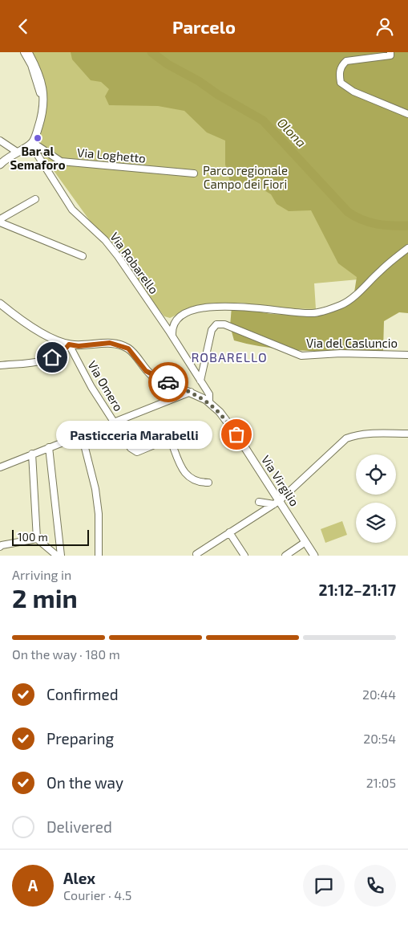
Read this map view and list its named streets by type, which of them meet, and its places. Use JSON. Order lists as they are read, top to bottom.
{
  "streets": {
    "main road": ["Via Virgilio"],
    "street": [
      "Via Loghetto",
      "Via Robarello",
      "Via del Casluncio",
      "Via Omero"
    ]
  },
  "crossings": [
    ["Via Loghetto", "Via Robarello"],
    ["Via Robarello", "Via del Casluncio"],
    ["Via Robarello", "Via Virgilio"],
    ["Via Omero", "Via Virgilio"]
  ],
  "districts": ["ROBARELLO"],
  "water": ["Olona"],
  "parks": ["Parco regionale Campo dei Fiori"],
  "places": ["Bar al Semaforo", "Pasticceria Marabelli"],
  "scale_bar": "100 m",
  "page": {
    "header": "Parcelo",
    "bubble": "Pasticceria Marabelli",
    "scale": "100 m",
    "heading": ["2 min", "Arriving in", "21:12–21:17"],
    "panel": ["Alex", "Courier · 4.5"],
    "bar": "On the way · 180 m",
    "list": [
      ["Confirmed", "20:44"],
      ["Preparing", "20:54"],
      ["On the way", "21:05"],
      "Delivered"
    ],
    "round": "A"
  }
}
